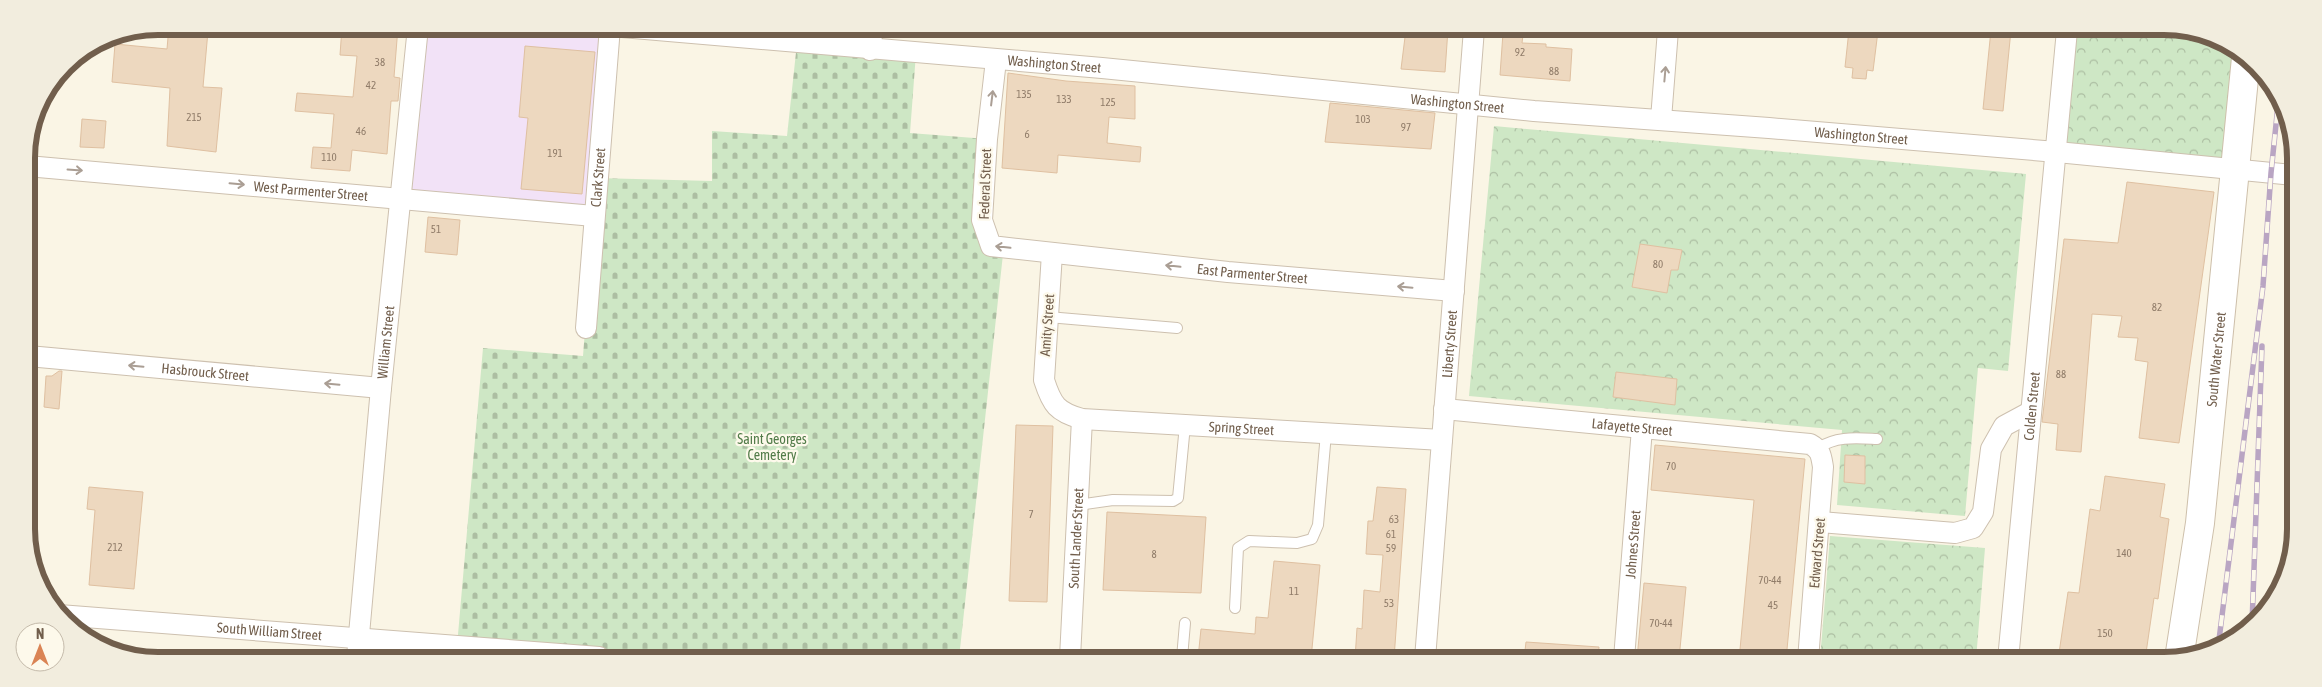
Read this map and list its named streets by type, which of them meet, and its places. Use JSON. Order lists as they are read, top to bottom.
{
  "streets": {
    "street": [
      "Washington Street",
      "Clark Street",
      "Federal Street",
      "West Parmenter Street",
      "East Parmenter Street",
      "Amity Street",
      "William Street",
      "Liberty Street",
      "South Water Street",
      "Hasbrouck Street",
      "Colden Street",
      "Lafayette Street",
      "Spring Street",
      "South Lander Street",
      "Johnes Street",
      "Edward Street",
      "South William Street"
    ]
  },
  "crossings": [
    ["Washington Street", "Federal Street"],
    ["Washington Street", "Liberty Street"],
    ["Washington Street", "South Water Street"],
    ["Washington Street", "Colden Street"],
    ["Clark Street", "West Parmenter Street"],
    ["Federal Street", "East Parmenter Street"],
    ["Federal Street", "Amity Street"],
    ["West Parmenter Street", "William Street"],
    ["East Parmenter Street", "Amity Street"],
    ["East Parmenter Street", "Liberty Street"],
    ["Amity Street", "Spring Street"],
    ["William Street", "Hasbrouck Street"],
    ["William Street", "South William Street"],
    ["Liberty Street", "Lafayette Street"],
    ["Liberty Street", "Spring Street"],
    ["Lafayette Street", "Johnes Street"],
    ["Lafayette Street", "Edward Street"],
    ["Spring Street", "South Lander Street"]
  ],
  "one_way": [
    "Federal Street",
    "West Parmenter Street",
    "East Parmenter Street",
    "Hasbrouck Street"
  ],
  "parks": ["Saint Georges Cemetery"],
  "house_numbers": [
    "92",
    "38",
    "88",
    "42",
    "135",
    "133",
    "125",
    "215",
    "103",
    "97",
    "46",
    "6",
    "191",
    "110",
    "51",
    "80",
    "82",
    "88",
    "70",
    "7",
    "63",
    "61",
    "212",
    "59",
    "140",
    "8",
    "70-44",
    "11",
    "53",
    "45",
    "70-44",
    "150"
  ],
  "north": "top"
}
